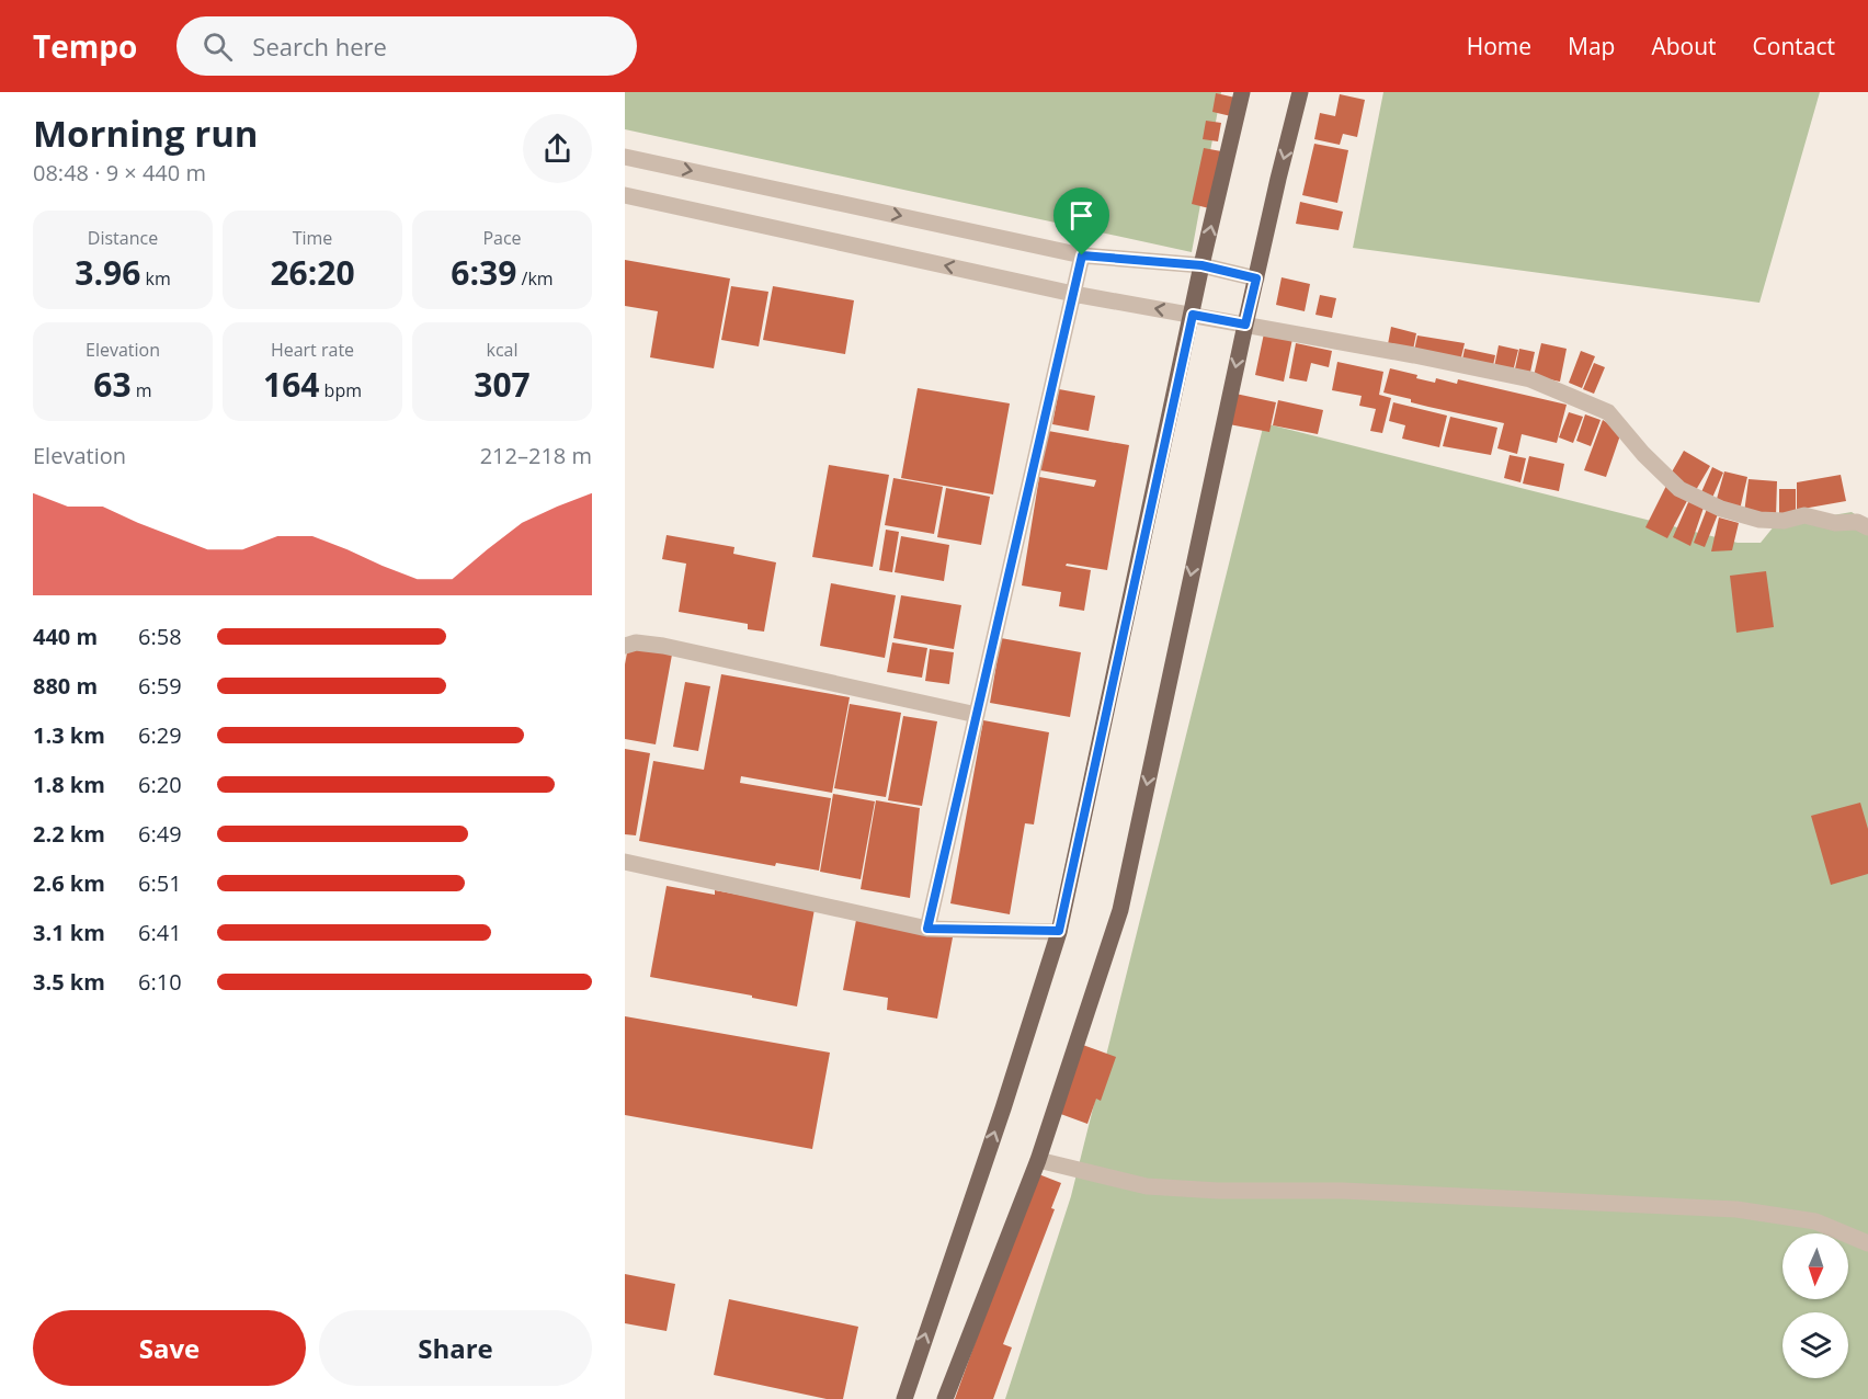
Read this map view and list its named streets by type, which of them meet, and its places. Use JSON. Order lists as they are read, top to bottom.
{
  "north": "bottom",
  "page": {
    "header": "Tempo",
    "search": "Search here",
    "nav": [
      "Home",
      "Map",
      "About",
      "Contact"
    ],
    "heading": ["Morning run", "08:48 · 9 × 440 m"],
    "stats": [
      ["Distance", "3.96 km"],
      ["Time", "26:20"],
      ["Pace", "6:39 /km"],
      ["Elevation", "63 m"],
      ["Heart rate", "164 bpm"],
      ["kcal", "307"]
    ],
    "chart": ["Elevation", "212–218 m"],
    "list": [
      {
        "name": "440 m",
        "note": "6:58"
      },
      {
        "name": "880 m",
        "note": "6:59"
      },
      {
        "name": "1.3 km",
        "note": "6:29"
      },
      {
        "name": "1.8 km",
        "note": "6:20"
      },
      {
        "name": "2.2 km",
        "note": "6:49"
      },
      {
        "name": "2.6 km",
        "note": "6:51"
      },
      {
        "name": "3.1 km",
        "note": "6:41"
      },
      {
        "name": "3.5 km",
        "note": "6:10"
      }
    ],
    "buttons": ["Save", "Share"]
  }
}
